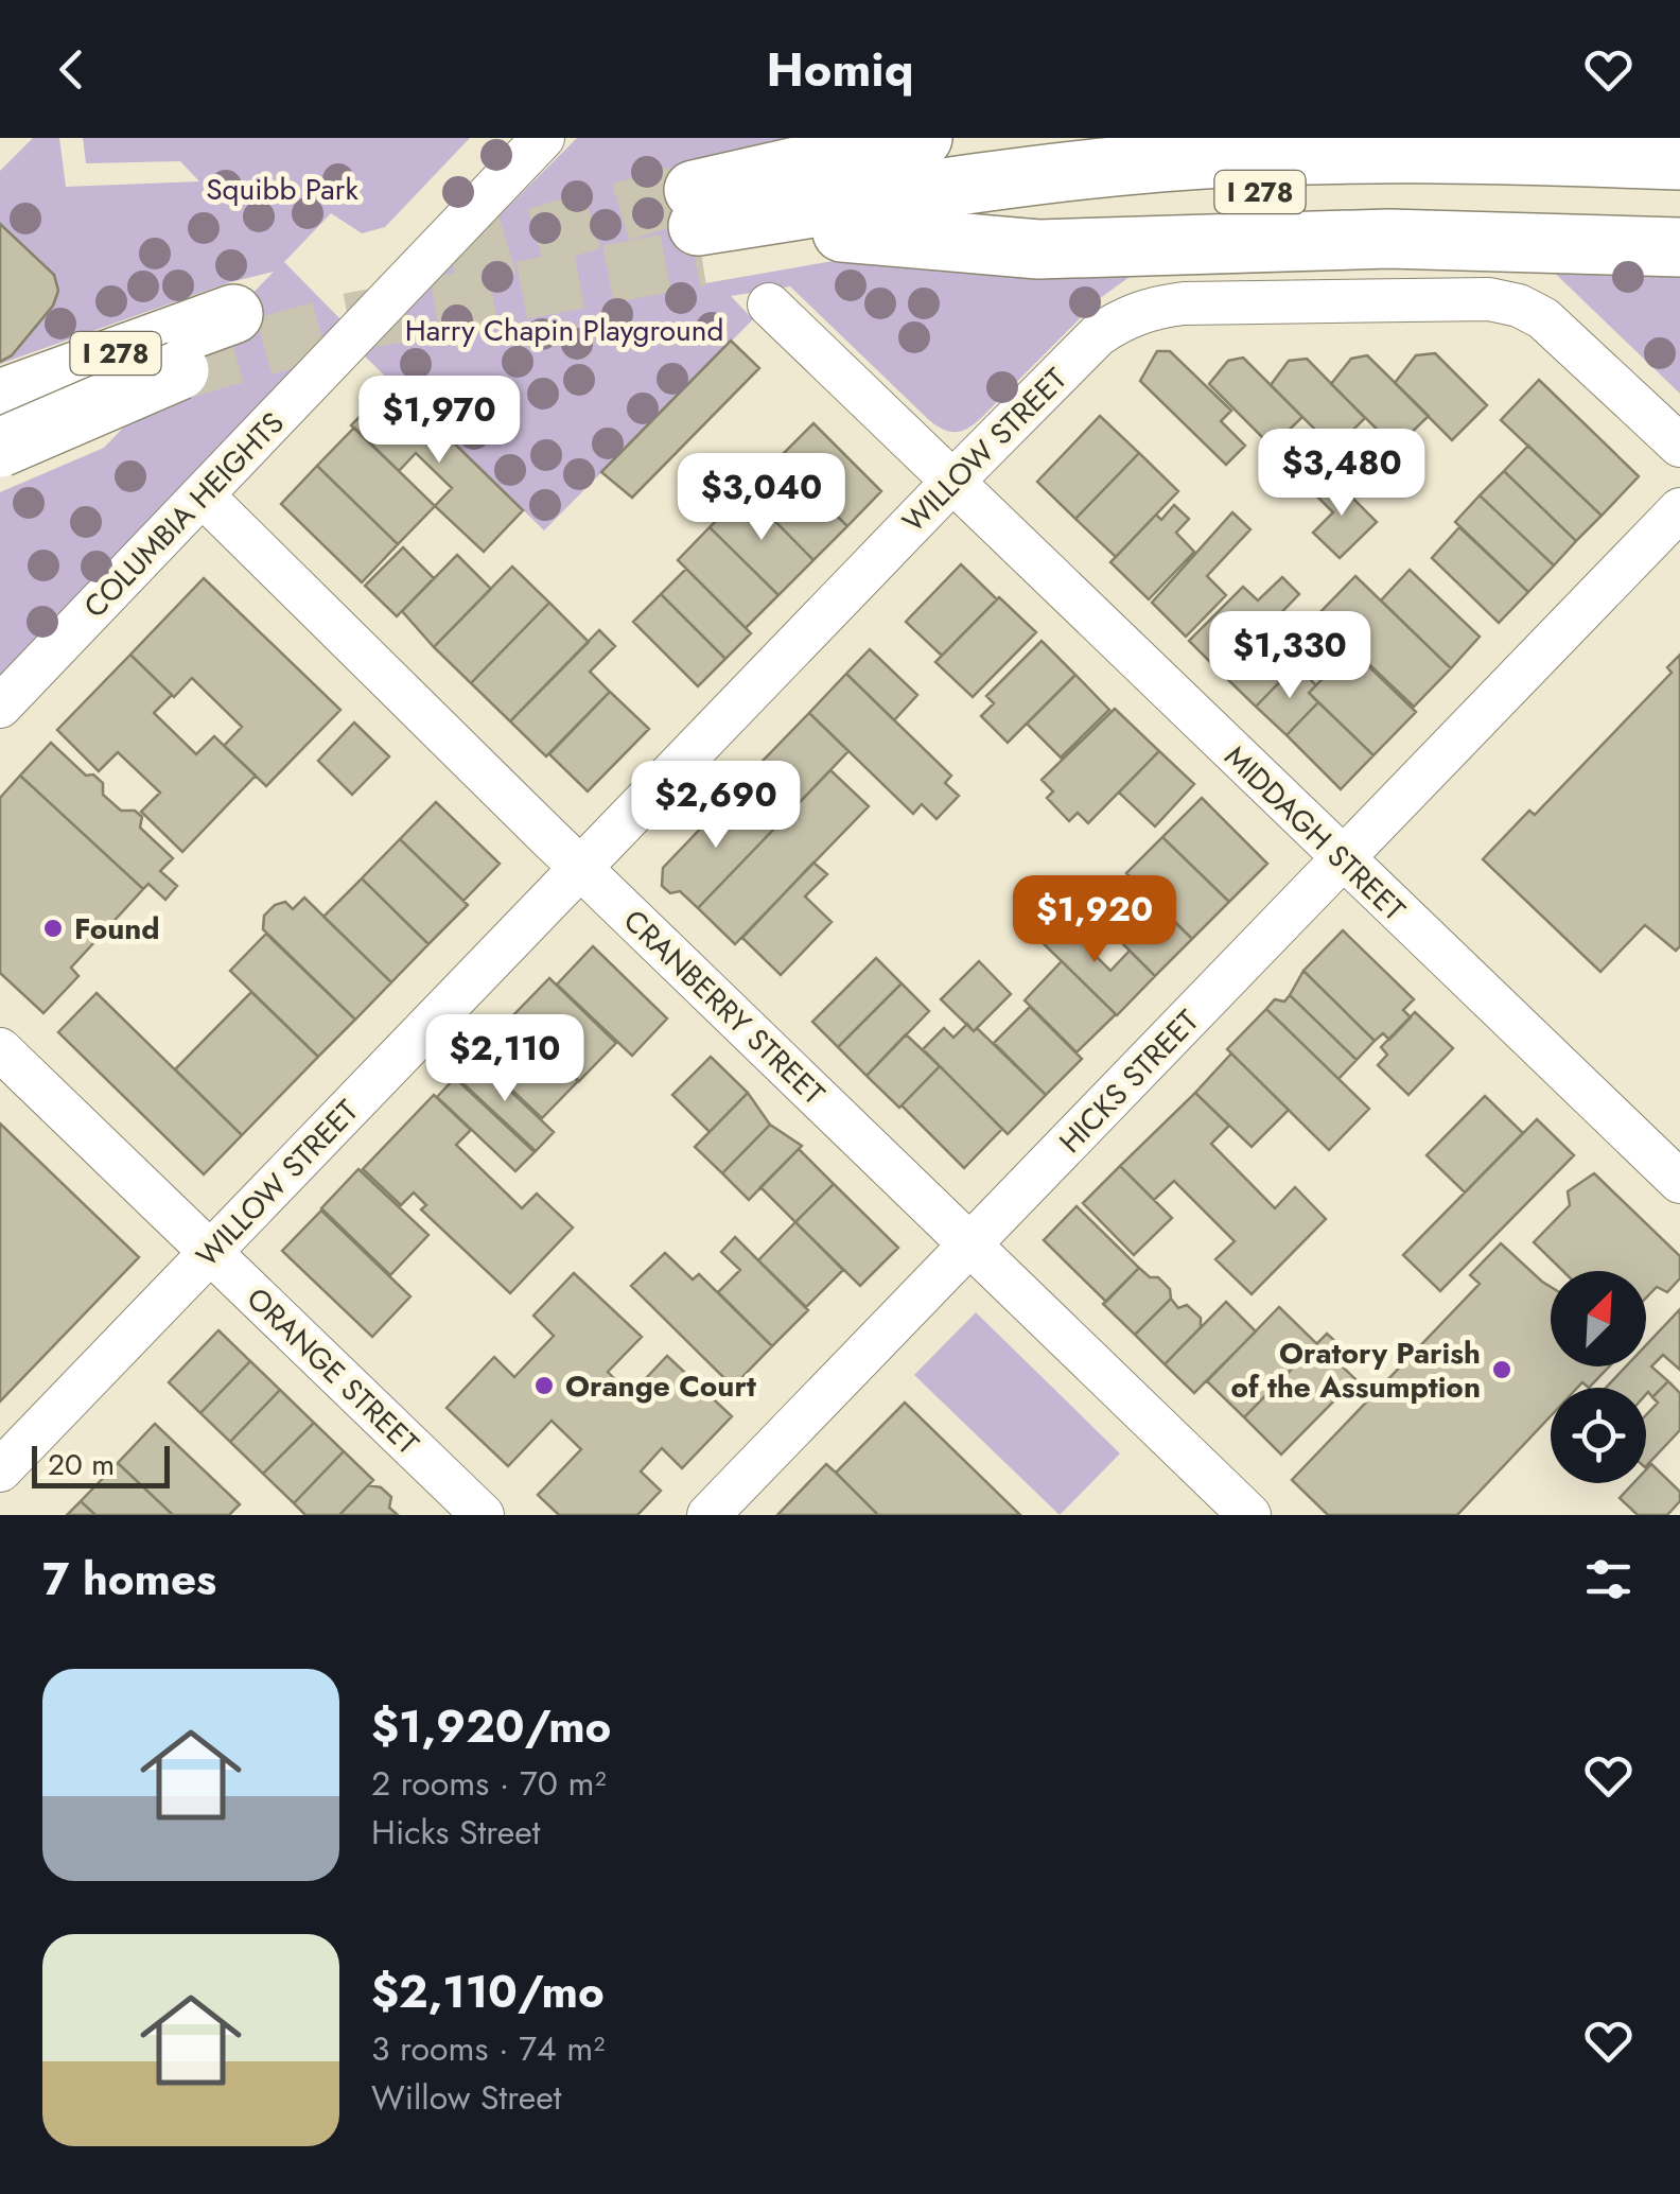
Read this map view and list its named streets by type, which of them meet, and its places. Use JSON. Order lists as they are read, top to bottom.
{
  "streets": {
    "highway": ["I 278"],
    "street": [
      "WILLOW STREET",
      "COLUMBIA HEIGHTS",
      "MIDDAGH STREET",
      "CRANBERRY STREET",
      "HICKS STREET",
      "ORANGE STREET"
    ]
  },
  "crossings": [
    ["WILLOW STREET", "MIDDAGH STREET"],
    ["WILLOW STREET", "CRANBERRY STREET"],
    ["WILLOW STREET", "ORANGE STREET"],
    ["COLUMBIA HEIGHTS", "CRANBERRY STREET"],
    ["MIDDAGH STREET", "HICKS STREET"],
    ["CRANBERRY STREET", "HICKS STREET"]
  ],
  "parks": ["Squibb Park", "Harry Chapin Playground"],
  "places": ["Found", "Oratory Parish of the Assumption", "Orange Court"],
  "scale_bar": "20 m",
  "north": "top right",
  "page": {
    "header": "Homiq",
    "price": [
      "$1,970",
      "$3,480",
      "$3,040",
      "$1,330",
      "$2,690",
      "$1,920",
      "$2,110"
    ],
    "scale": "20 m",
    "heading": "7 homes",
    "list": [
      {
        "name": "$1,920/mo",
        "note": "2 rooms · 70 m² · Hicks Street"
      },
      {
        "name": "$2,110/mo",
        "note": "3 rooms · 74 m² · Willow Street"
      }
    ]
  }
}
